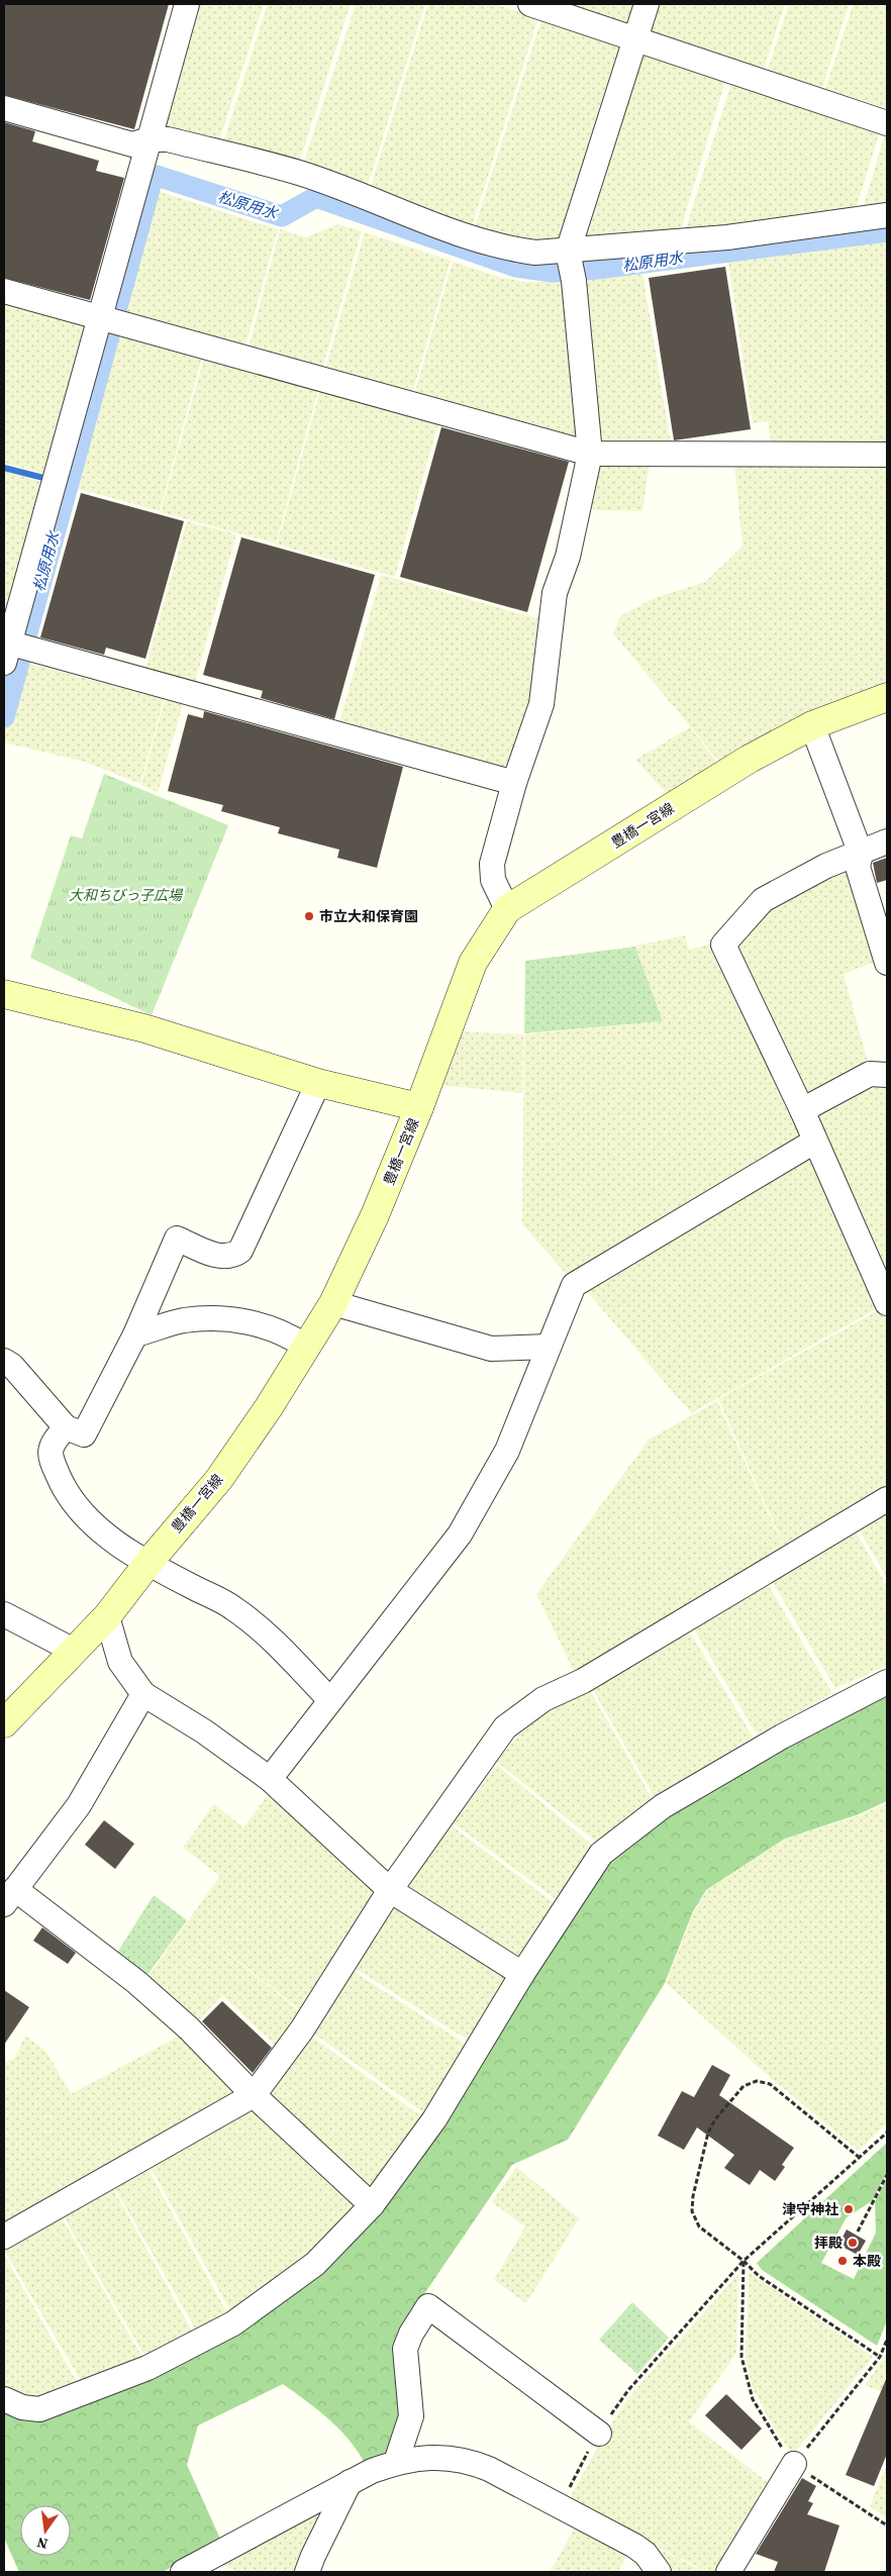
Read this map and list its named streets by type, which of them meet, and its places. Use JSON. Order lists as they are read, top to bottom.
{
  "streets": {
    "main road": ["豊橋一宮線"]
  },
  "water": ["松原用水"],
  "parks": ["大和ちびっ子広場"],
  "places": [
    "市立大和保育園",
    "津守神社",
    "拝殿",
    "本殿"
  ],
  "north": "bottom"
}
